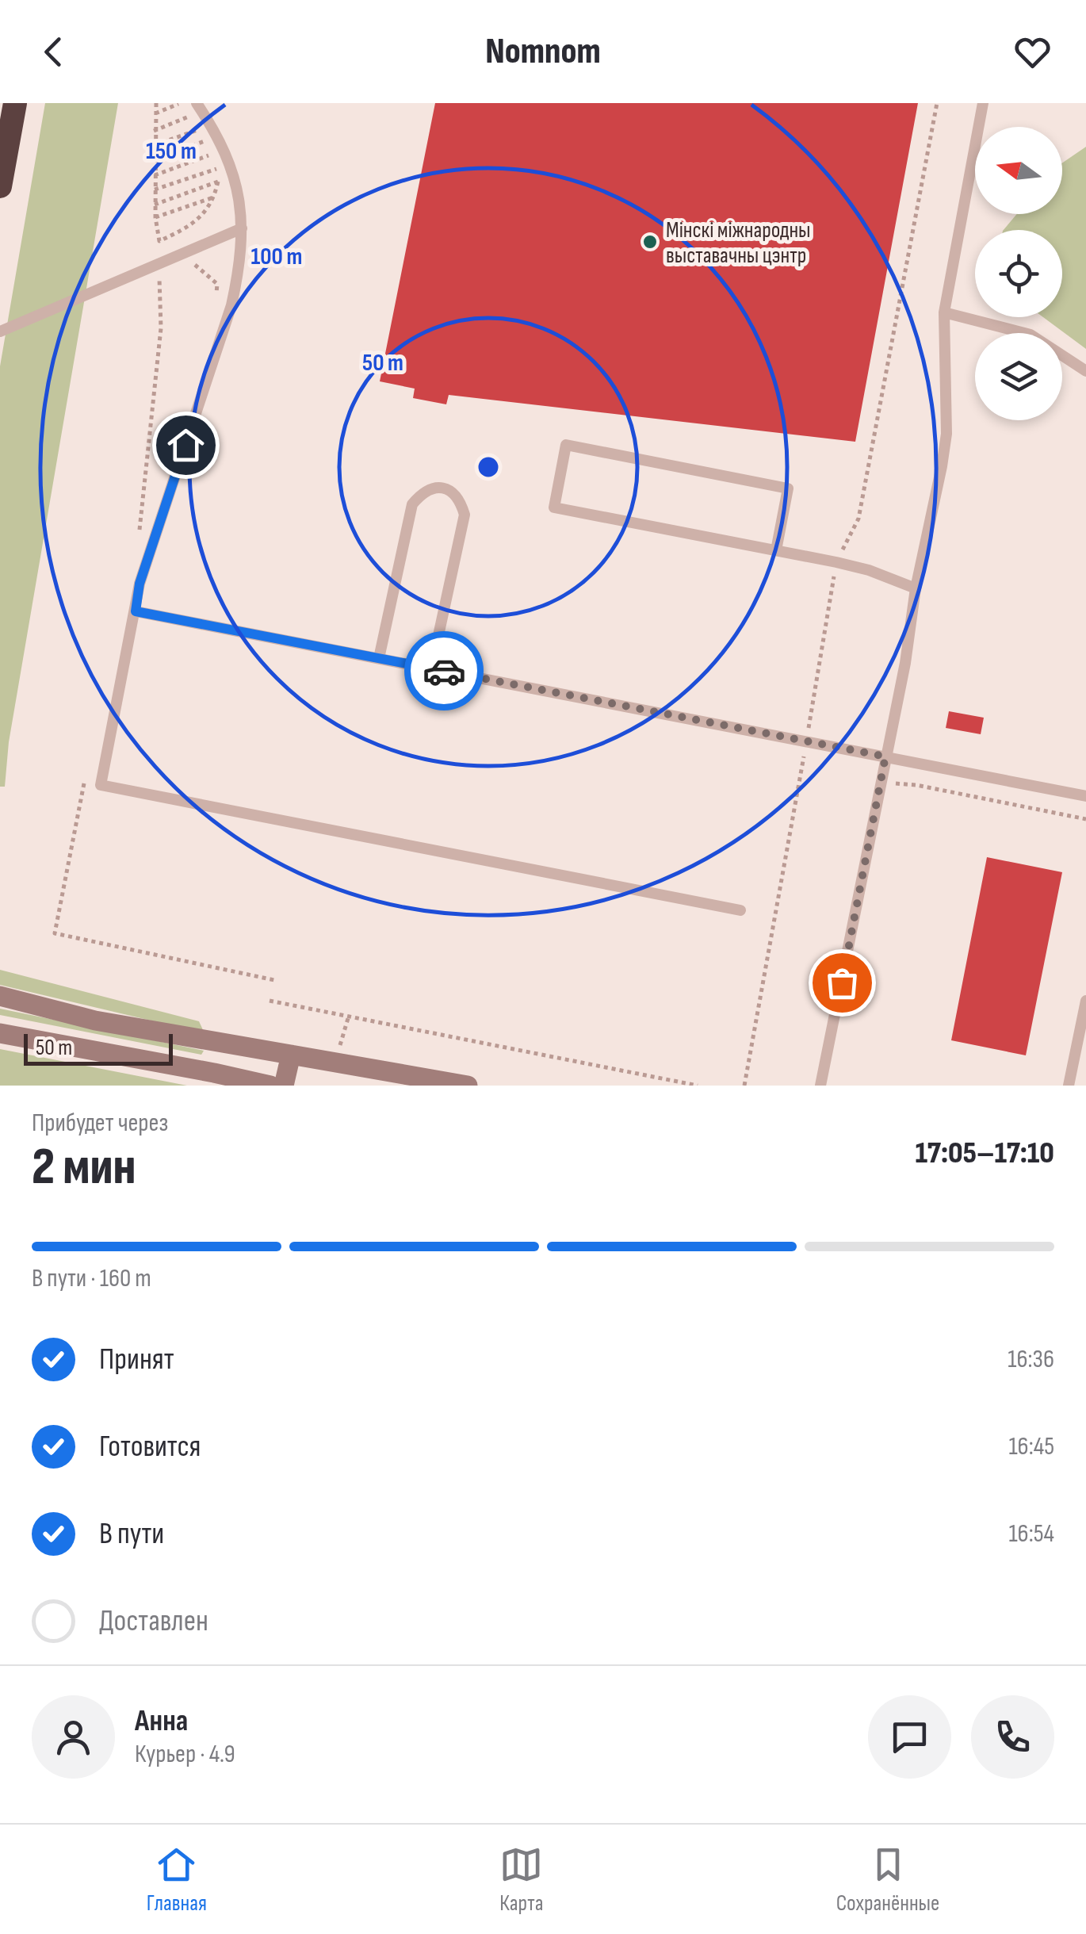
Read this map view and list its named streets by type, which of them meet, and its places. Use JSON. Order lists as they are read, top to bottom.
{
  "places": ["Мінскі міжнародны выставачны цэнтр"],
  "scale_bar": "50 m",
  "north": "left",
  "page": {
    "header": "Nomnom",
    "scale": "50 m",
    "heading": ["2 мин", "Прибудет через", "17:05–17:10"],
    "panel": ["Анна", "Курьер · 4.9"],
    "bar": "В пути · 160 m",
    "list": [
      ["Принят", "16:36"],
      ["Готовится", "16:45"],
      ["В пути", "16:54"],
      "Доставлен"
    ],
    "tabs": ["Главная", "Карта", "Сохранённые"]
  },
  "rings": ["150 m", "100 m", "50 m"]
}
